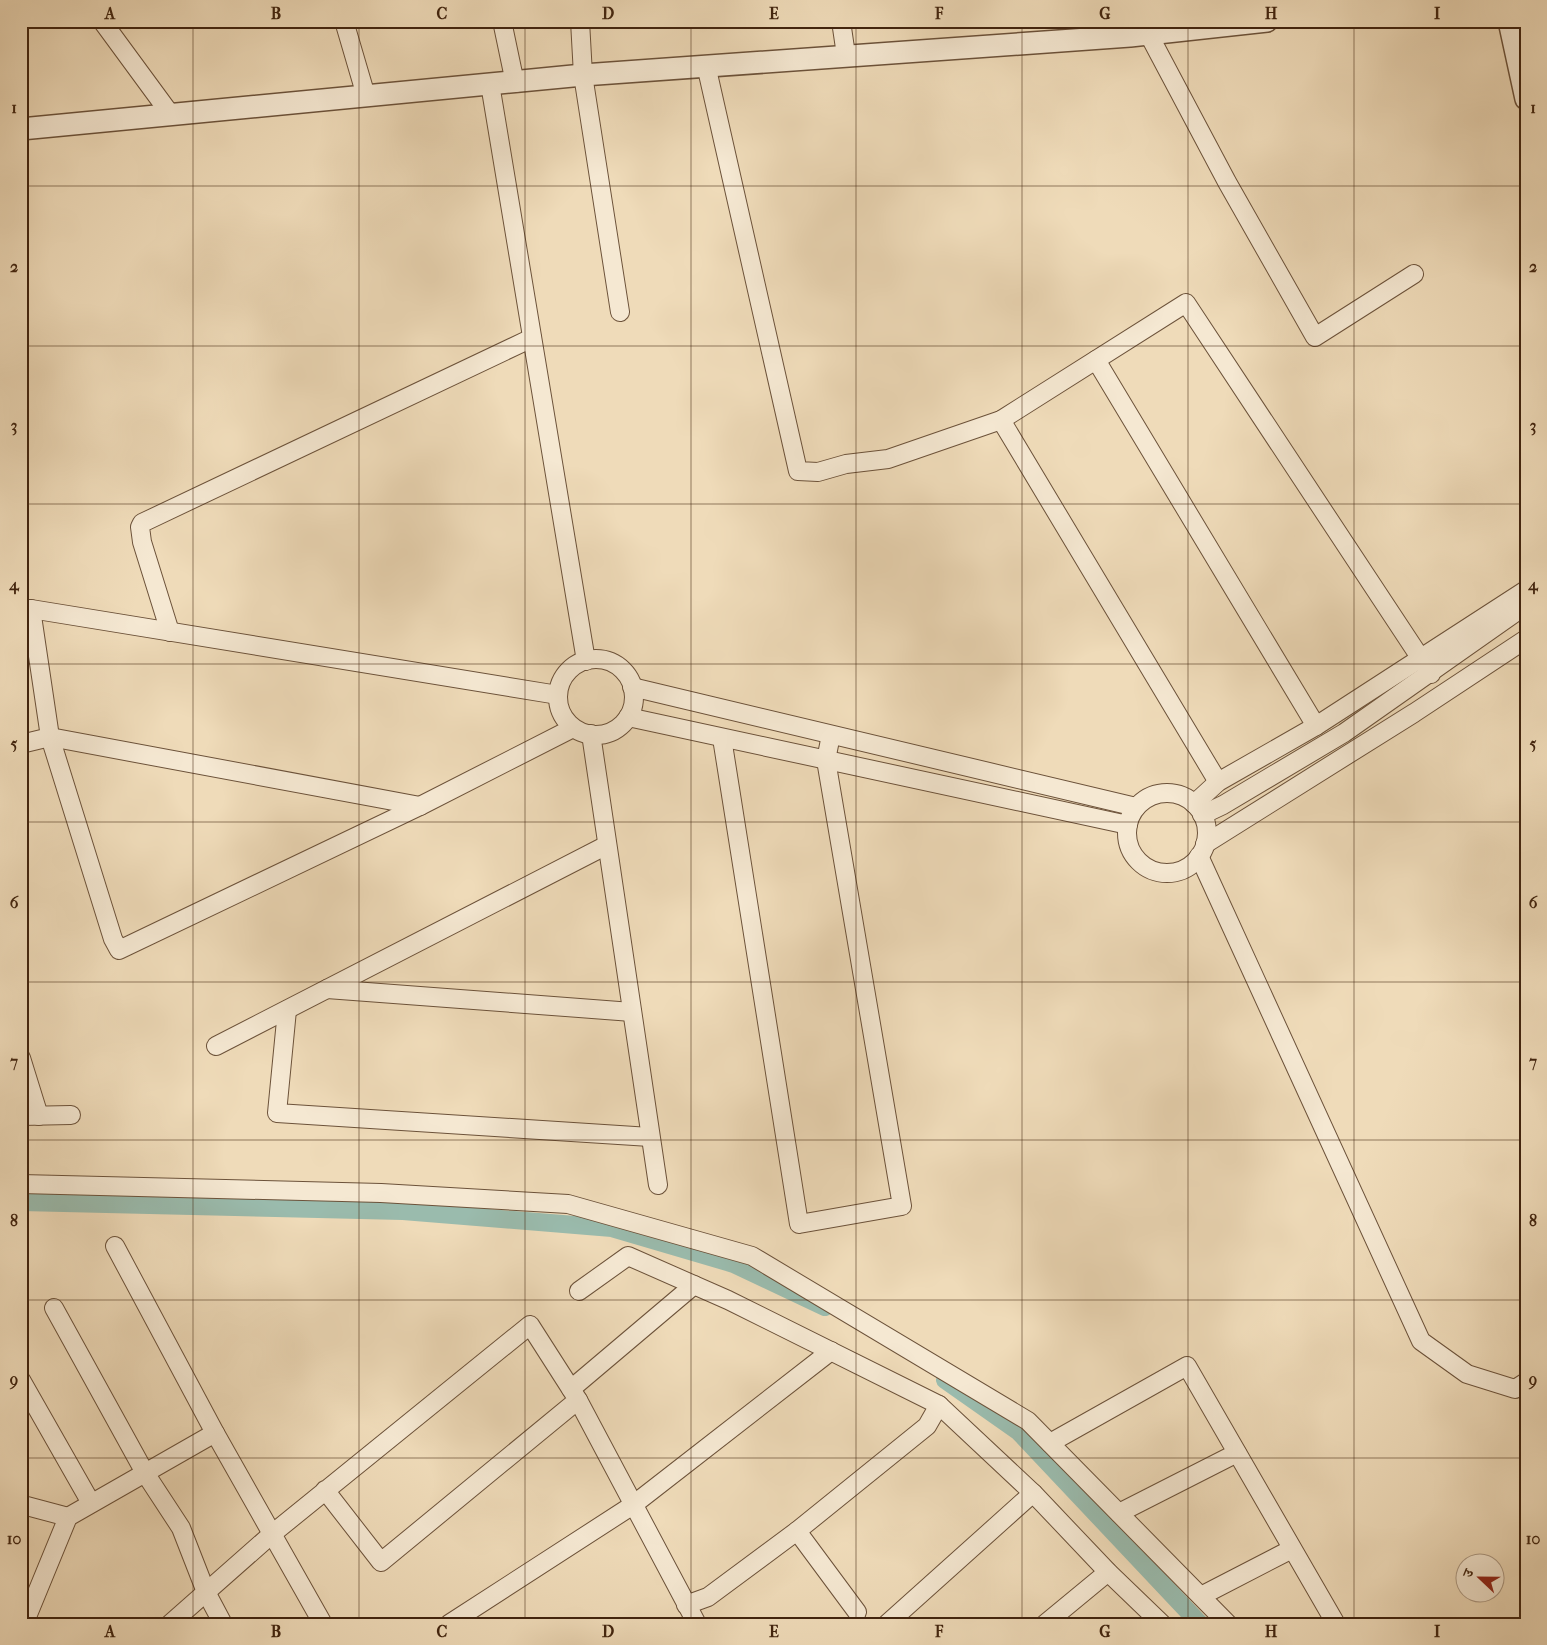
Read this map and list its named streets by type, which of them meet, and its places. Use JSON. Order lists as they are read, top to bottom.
{
  "north": "left",
  "grid": {
    "columns": [
      "A",
      "B",
      "C",
      "D",
      "E",
      "F",
      "G",
      "H",
      "I"
    ],
    "rows": [
      "1",
      "2",
      "3",
      "4",
      "5",
      "6",
      "7",
      "8",
      "9",
      "10"
    ]
  }
}
